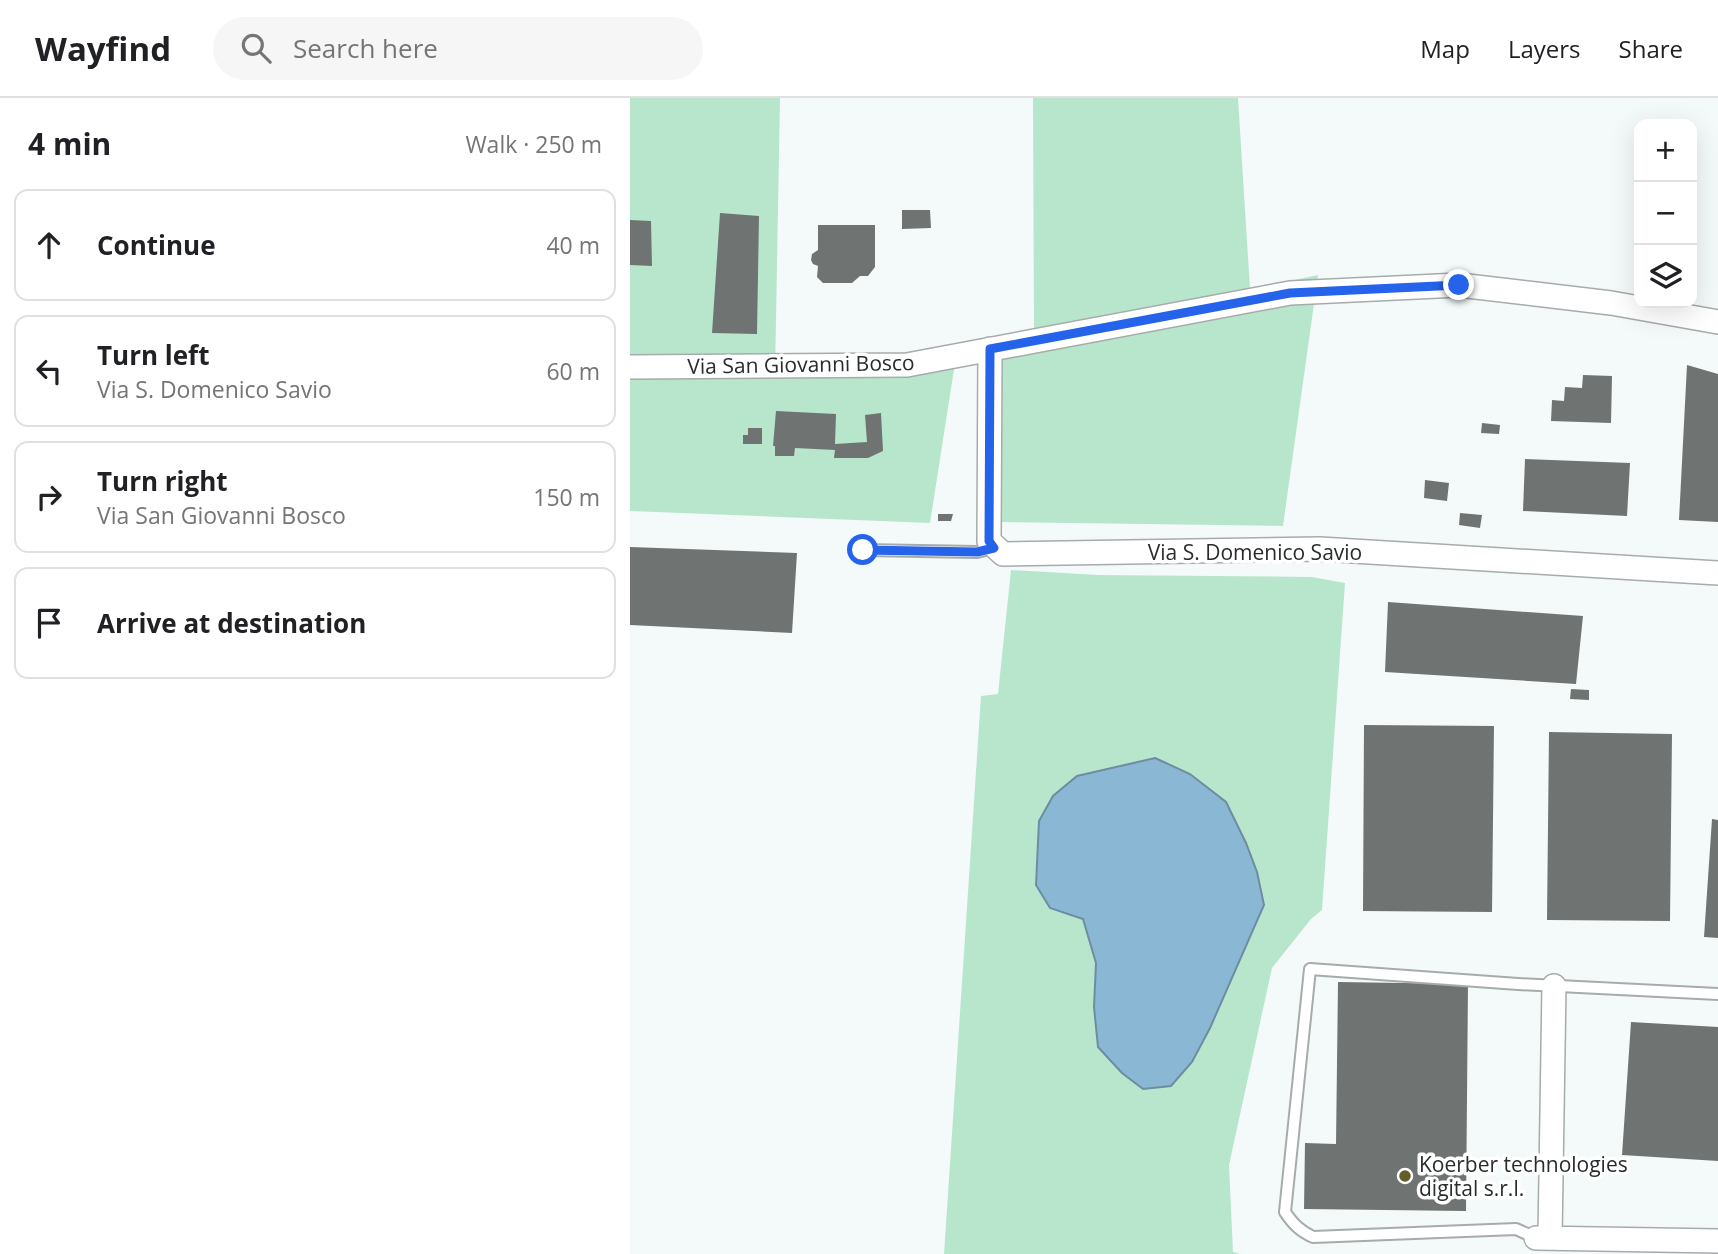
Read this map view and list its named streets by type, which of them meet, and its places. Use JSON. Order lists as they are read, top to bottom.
{
  "streets": {
    "street": ["Via San Giovanni Bosco", "Via S. Domenico Savio"]
  },
  "places": ["Koerber technologies digital s.r.l."],
  "page": {
    "header": "Wayfind",
    "search": "Search here",
    "nav": ["Map", "Layers", "Share"],
    "heading": ["4 min", "Walk · 250 m"],
    "map_buttons": ["+", "−"],
    "list": [
      ["Continue", "40 m"],
      ["Turn left", "Via S. Domenico Savio", "60 m"],
      ["Turn right", "Via San Giovanni Bosco", "150 m"],
      "Arrive at destination"
    ]
  }
}
